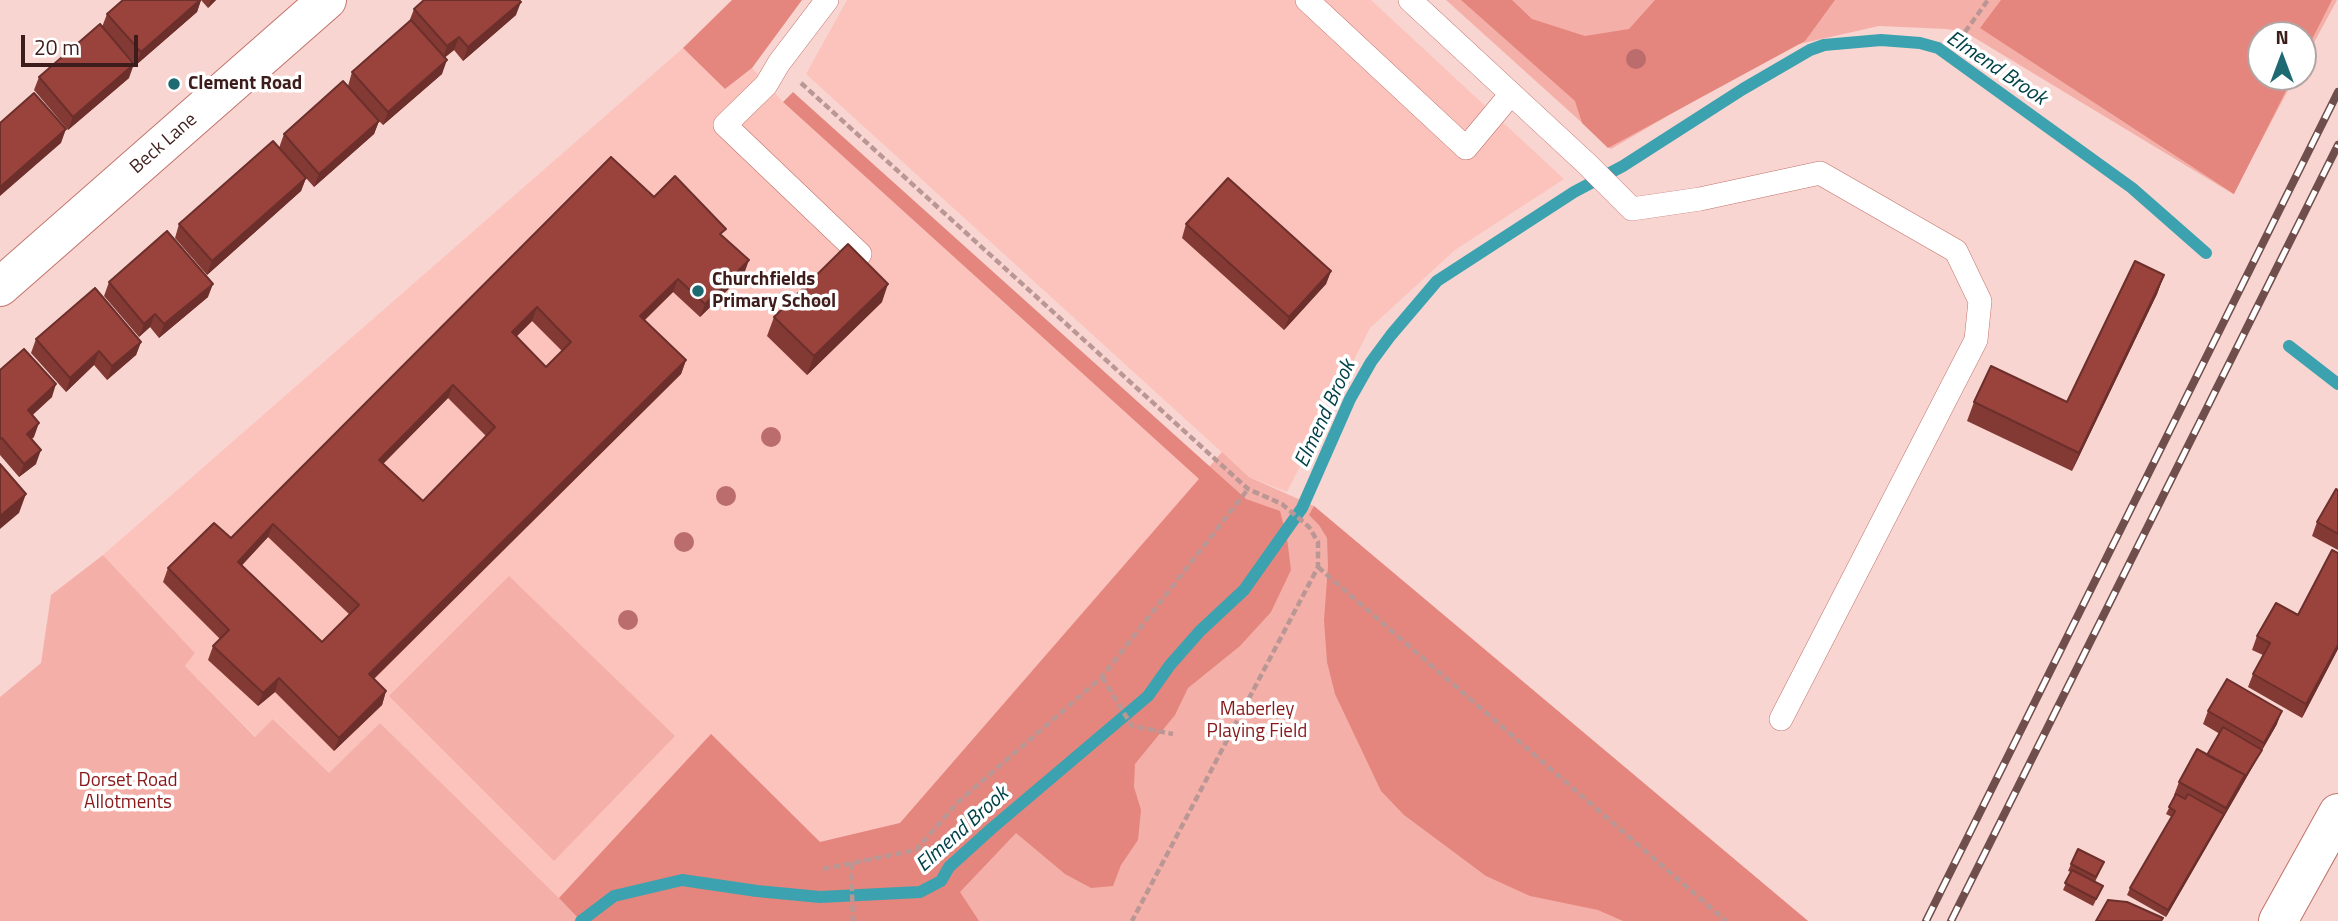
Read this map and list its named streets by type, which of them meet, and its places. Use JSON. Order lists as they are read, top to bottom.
{
  "streets": {
    "street": ["Beck Lane"]
  },
  "water": ["Elmend Brook"],
  "parks": ["Maberley Playing Field", "Dorset Road Allotments"],
  "places": ["Clement Road", "Churchfields Primary School"],
  "scale_bar": "20 m",
  "north": "top"
}
